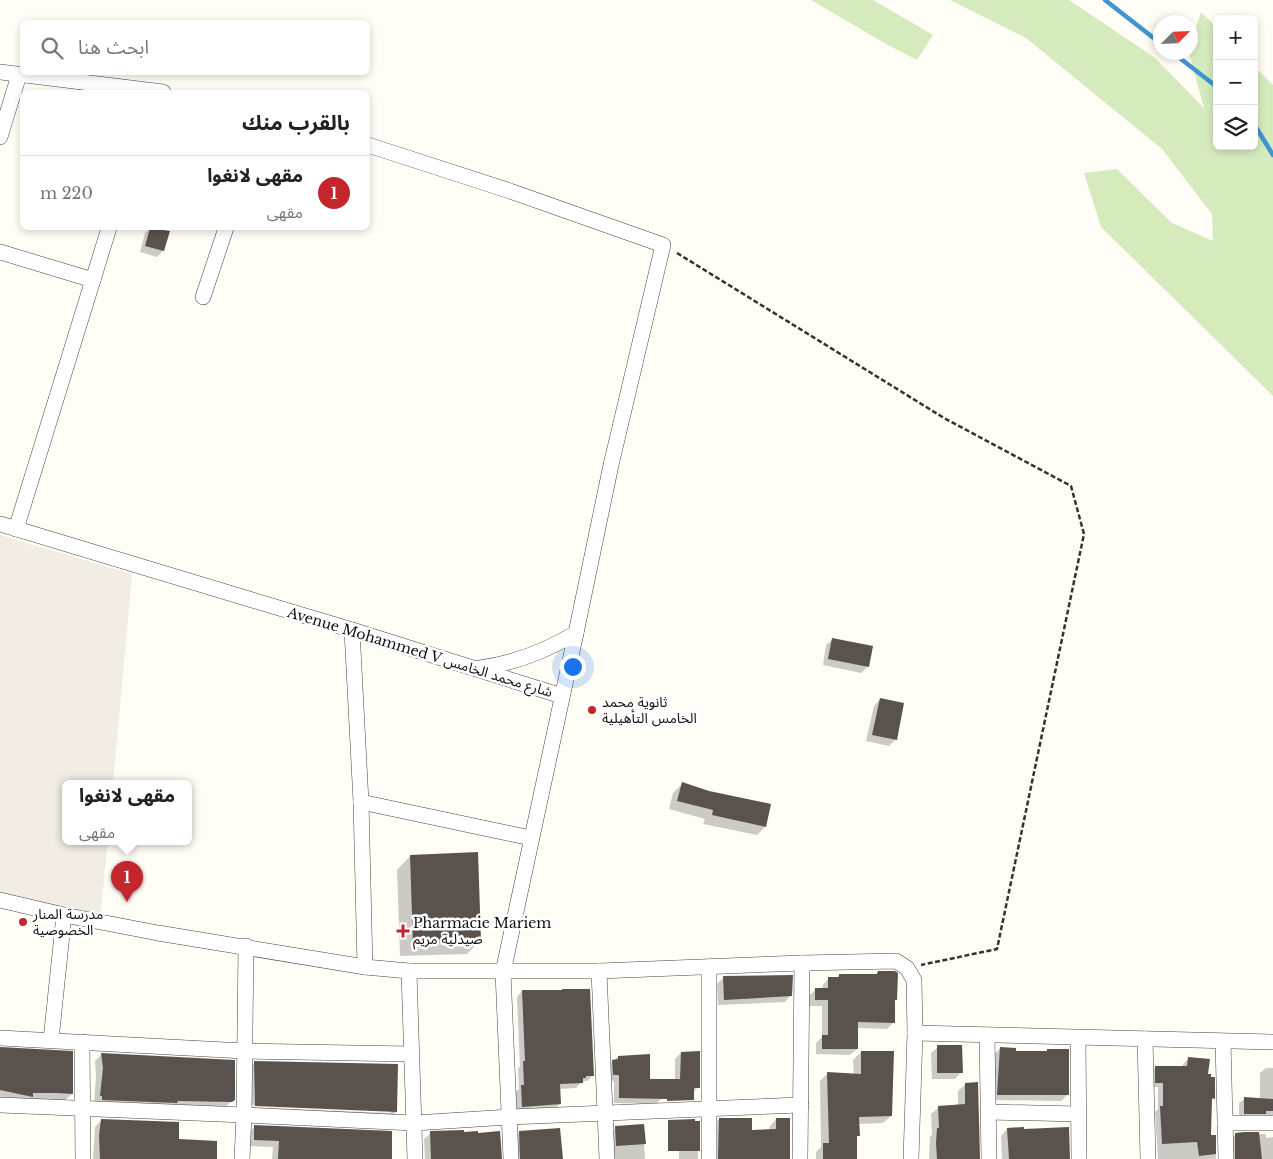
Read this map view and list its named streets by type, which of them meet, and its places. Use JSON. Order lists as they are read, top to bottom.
{
  "streets": {
    "street": ["Avenue Mohammed V شارع محمد الخامس"]
  },
  "places": {
    "other": ["ثانوية محمد الخامس التأهيلية", "مدرسة المنار الخصوصية"],
    "health": ["Pharmacie Mariem صيدلية مريم"]
  },
  "north": "top right",
  "page": {
    "map_buttons": ["+", "−"],
    "search": "ابحث هنا",
    "heading": "بالقرب منك",
    "list": [
      {
        "mark": "1",
        "name": "مقهى لانغوا",
        "note": "مقهى",
        "value": "220 m"
      }
    ],
    "popup": ["مقهى لانغوا", "مقهى"],
    "pins": "1"
  }
}
